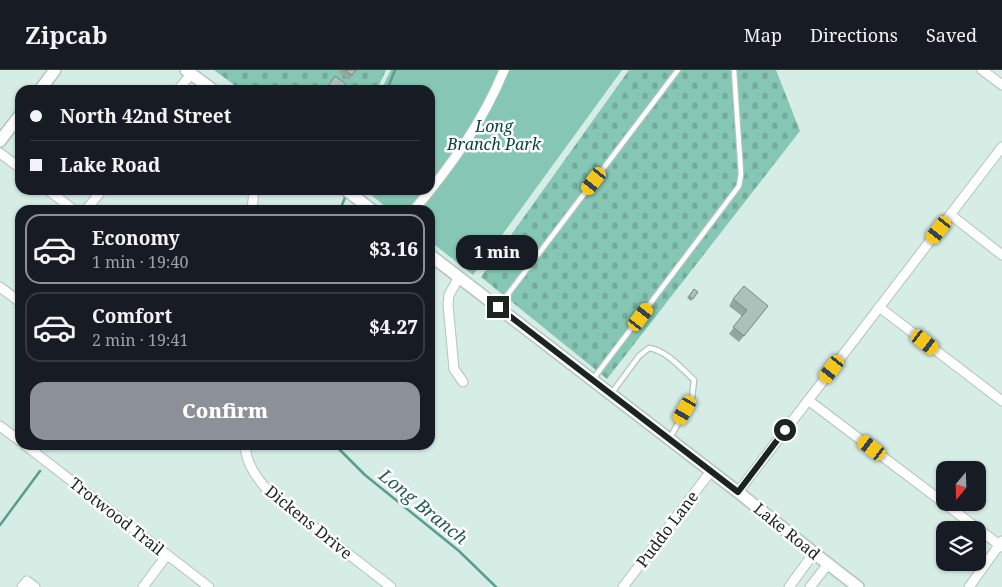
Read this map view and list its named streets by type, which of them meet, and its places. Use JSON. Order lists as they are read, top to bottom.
{
  "streets": {
    "street": [
      "Trotwood Trail",
      "Dickens Drive",
      "Puddo Lane",
      "Lake Road"
    ]
  },
  "crossings": [
    ["Puddo Lane", "Lake Road"]
  ],
  "water": ["Long Branch"],
  "parks": ["Long Branch Park"],
  "north": "bottom",
  "page": {
    "header": "Zipcab",
    "nav": ["Map", "Directions", "Saved"],
    "banner": ["North 42nd Street", "Lake Road"],
    "list": [
      {
        "name": "Economy",
        "note": "1 min · 19:40",
        "value": "$3.16"
      },
      {
        "name": "Comfort",
        "note": "2 min · 19:41",
        "value": "$4.27"
      }
    ],
    "bubble": "1 min",
    "buttons": "Confirm"
  }
}
